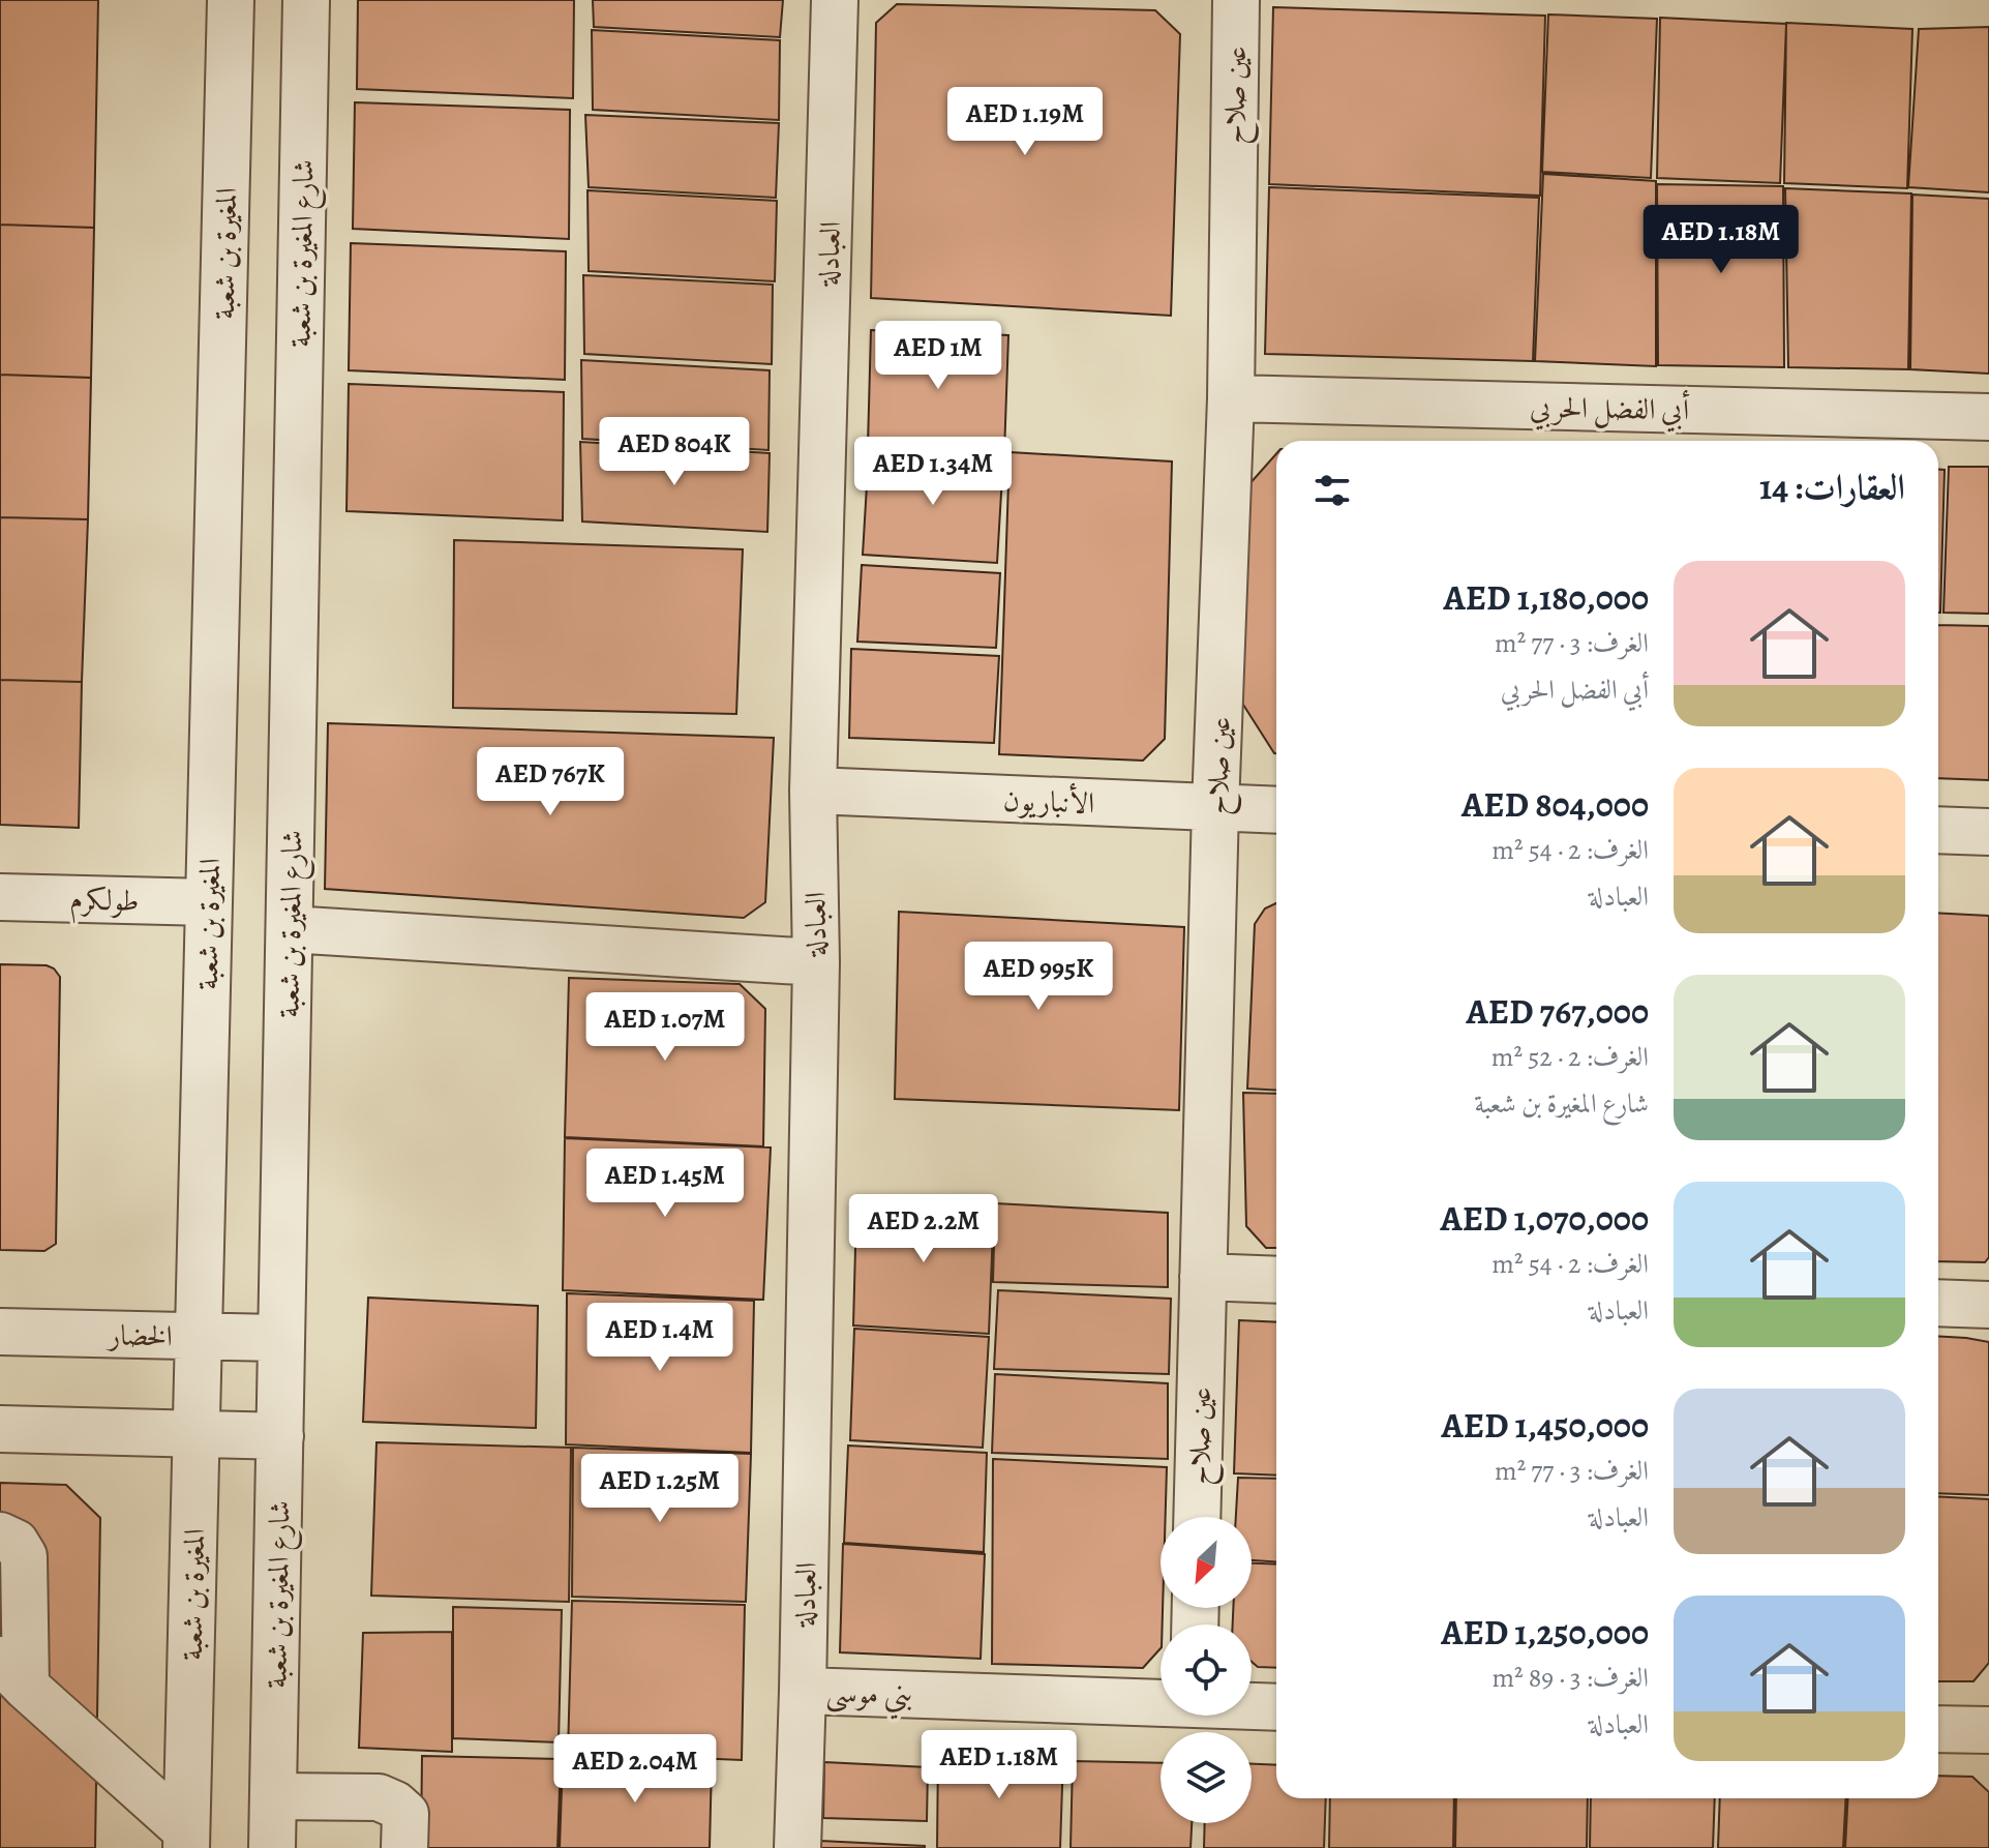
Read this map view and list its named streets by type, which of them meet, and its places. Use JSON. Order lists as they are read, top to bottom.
{
  "streets": {
    "street": [
      "عين صلاح",
      "المغيرة بن شعبة",
      "شارع المغيرة بن شعبة",
      "العبادلة",
      "أبي الفضل الحربي",
      "الأنباريون",
      "طولكرم",
      "الخضار",
      "بني موسى"
    ]
  },
  "crossings": [
    ["عين صلاح", "أبي الفضل الحربي"],
    ["عين صلاح", "الأنباريون"],
    ["المغيرة بن شعبة", "طولكرم"],
    ["المغيرة بن شعبة", "الخضار"],
    ["شارع المغيرة بن شعبة", "الخضار"],
    ["العبادلة", "الأنباريون"],
    ["العبادلة", "بني موسى"]
  ],
  "north": "bottom left",
  "page": {
    "price": [
      "AED 1.19M",
      "AED 1.18M",
      "AED 1M",
      "AED 804K",
      "AED 1.34M",
      "AED 767K",
      "AED 995K",
      "AED 1.07M",
      "AED 1.45M",
      "AED 2.2M",
      "AED 1.4M",
      "AED 1.25M",
      "AED 1.18M",
      "AED 2.04M"
    ],
    "heading": "العقارات: 14",
    "list": [
      {
        "name": "AED 1,180,000",
        "note": "الغرف: 3 · 77 m² · أبي الفضل الحربي"
      },
      {
        "name": "AED 804,000",
        "note": "الغرف: 2 · 54 m² · العبادلة"
      },
      {
        "name": "AED 767,000",
        "note": "الغرف: 2 · 52 m² · شارع المغيرة بن شعبة"
      },
      {
        "name": "AED 1,070,000",
        "note": "الغرف: 2 · 54 m² · العبادلة"
      },
      {
        "name": "AED 1,450,000",
        "note": "الغرف: 3 · 77 m² · العبادلة"
      },
      {
        "name": "AED 1,250,000",
        "note": "الغرف: 3 · 89 m² · العبادلة"
      }
    ]
  }
}
